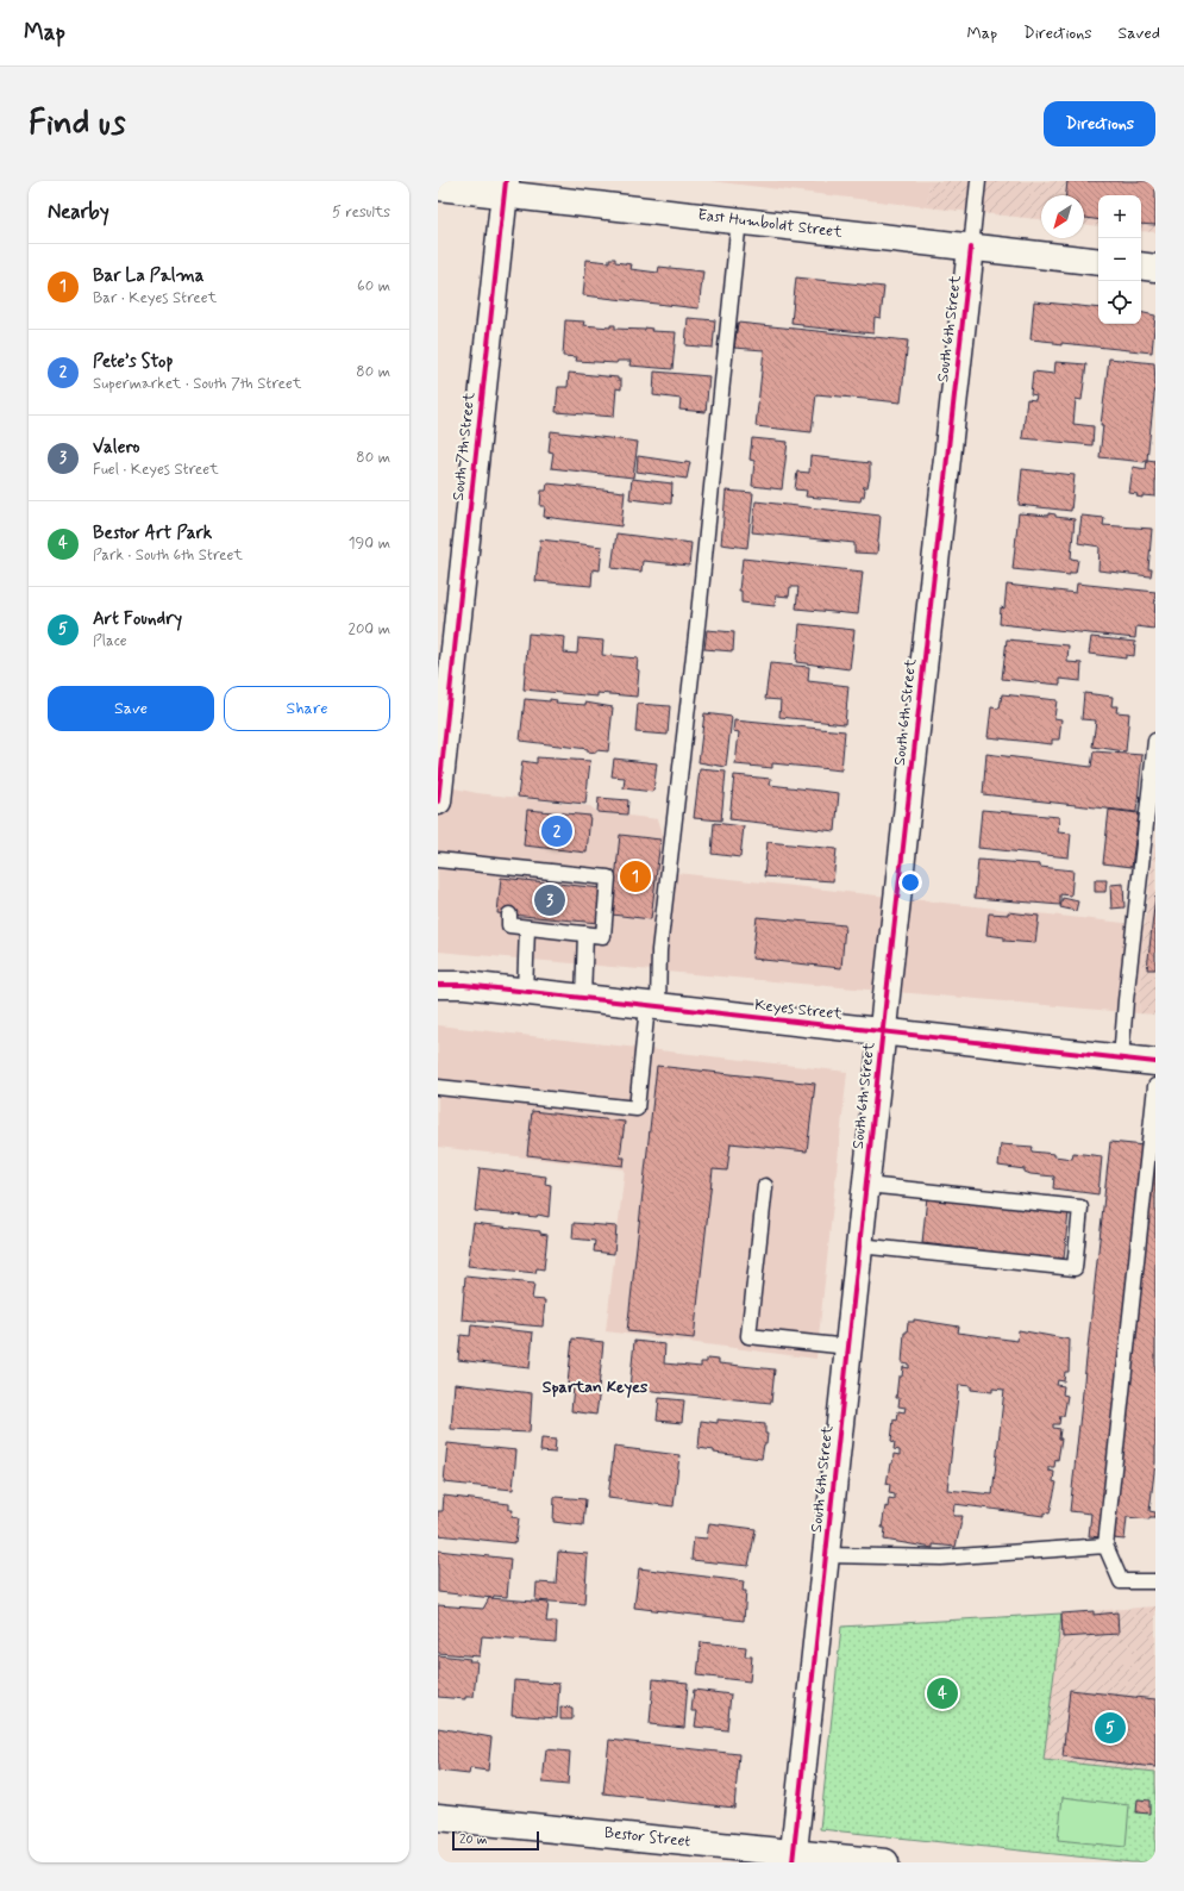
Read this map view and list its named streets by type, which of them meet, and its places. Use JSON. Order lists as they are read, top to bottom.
{
  "streets": {
    "street": [
      "East Humboldt Street",
      "South 6th Street",
      "South 7th Street",
      "Keyes Street",
      "Bestor Street"
    ]
  },
  "crossings": [
    ["East Humboldt Street", "South 6th Street"],
    ["East Humboldt Street", "South 7th Street"],
    ["South 6th Street", "Keyes Street"],
    ["South 6th Street", "Bestor Street"]
  ],
  "districts": ["Spartan Keyes"],
  "scale_bar": "20 m",
  "north": "bottom left",
  "page": {
    "header": "Map",
    "nav": ["Map", "Directions", "Saved"],
    "buttons": [
      "Directions",
      ["Save", "Share"]
    ],
    "title": "Find us",
    "heading": ["Nearby", "5 results"],
    "map_buttons": ["+", "−"],
    "list": [
      {
        "mark": "1",
        "name": "Bar La Palma",
        "note": "Bar · Keyes Street",
        "value": "60 m"
      },
      {
        "mark": "2",
        "name": "Pete’s Stop",
        "note": "Supermarket · South 7th Street",
        "value": "80 m"
      },
      {
        "mark": "3",
        "name": "Valero",
        "note": "Fuel · Keyes Street",
        "value": "80 m"
      },
      {
        "mark": "4",
        "name": "Bestor Art Park",
        "note": "Park · South 6th Street",
        "value": "190 m"
      },
      {
        "mark": "5",
        "name": "Art Foundry",
        "note": "Place",
        "value": "200 m"
      }
    ],
    "pins": [
      "2",
      "1",
      "3",
      "4",
      "5"
    ],
    "scale": "20 m"
  }
}
